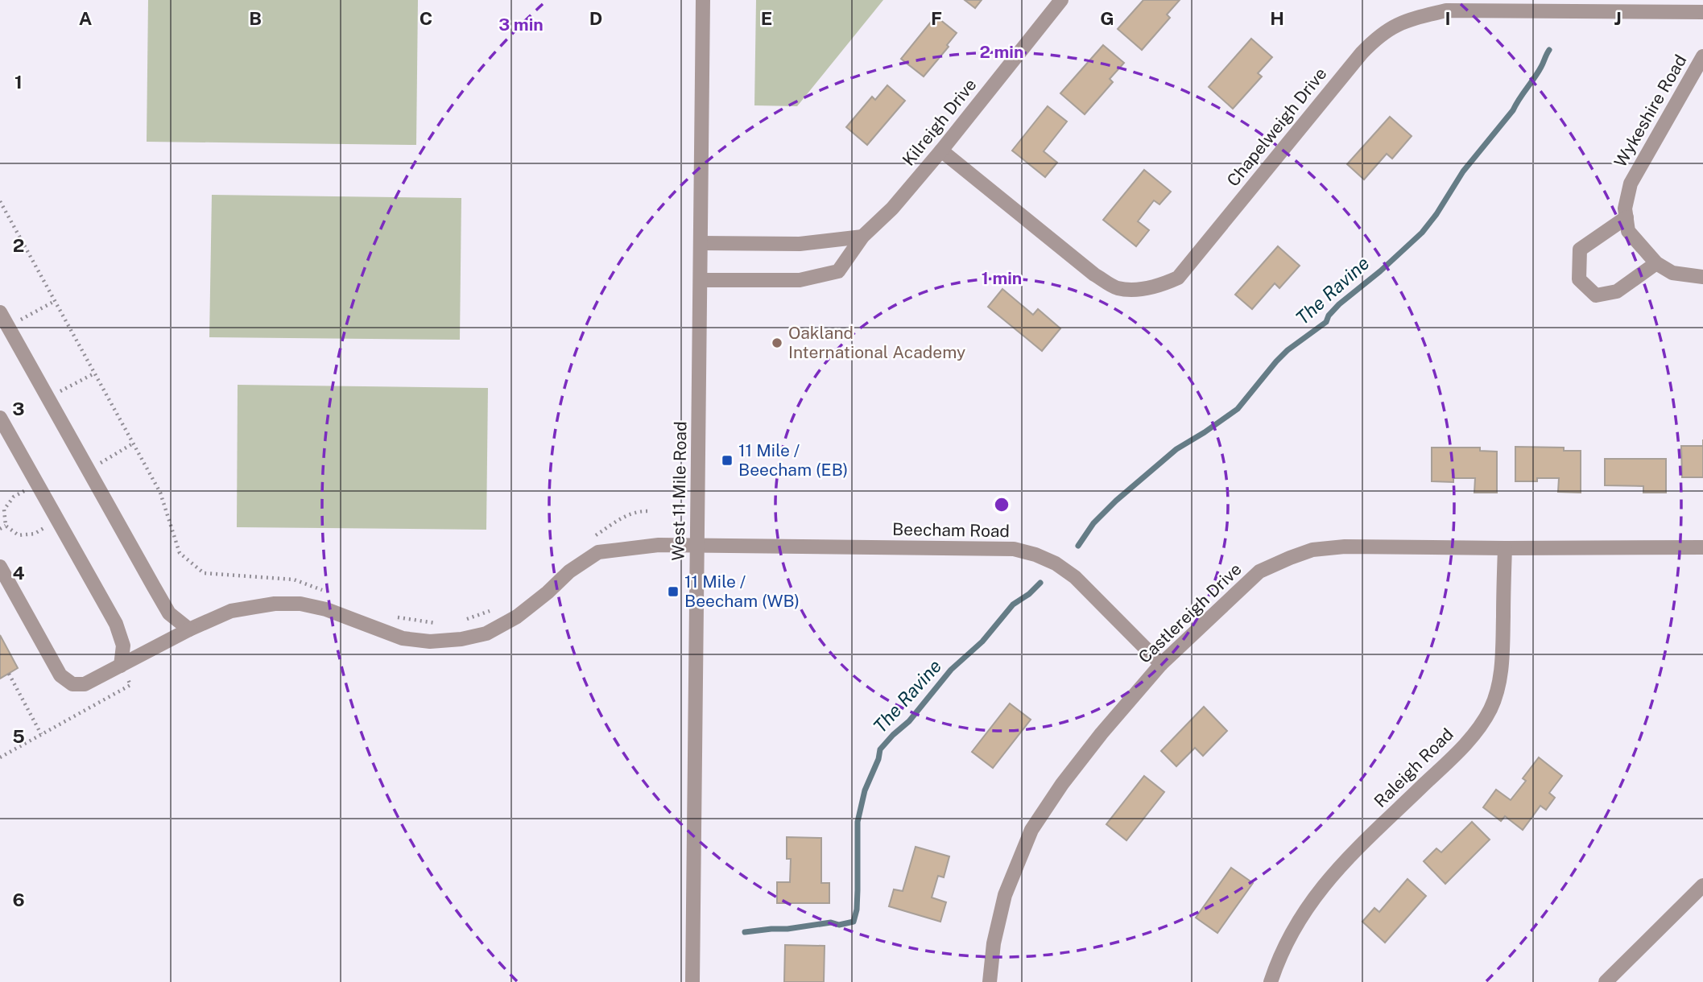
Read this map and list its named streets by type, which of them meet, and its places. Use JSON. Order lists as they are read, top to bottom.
{
  "streets": {
    "street": [
      "Wykeshire Road",
      "Kilreigh Drive",
      "Chapelweigh Drive",
      "West 11 Mile Road",
      "Beecham Road",
      "Castlereigh Drive",
      "Raleigh Road"
    ]
  },
  "crossings": [
    ["Kilreigh Drive", "Chapelweigh Drive"],
    ["Kilreigh Drive", "West 11 Mile Road"],
    ["West 11 Mile Road", "Beecham Road"],
    ["Beecham Road", "Castlereigh Drive"],
    ["Castlereigh Drive", "Raleigh Road"]
  ],
  "water": ["The Ravine"],
  "places": {
    "other": ["Oakland International Academy"],
    "transit": ["11 Mile / Beecham (EB)", "11 Mile / Beecham (WB)"]
  },
  "grid": {
    "columns": [
      "A",
      "B",
      "C",
      "D",
      "E",
      "F",
      "G",
      "H",
      "I",
      "J"
    ],
    "rows": [
      "1",
      "2",
      "3",
      "4",
      "5",
      "6"
    ]
  },
  "rings": ["3 min", "2 min", "1 min"]
}
